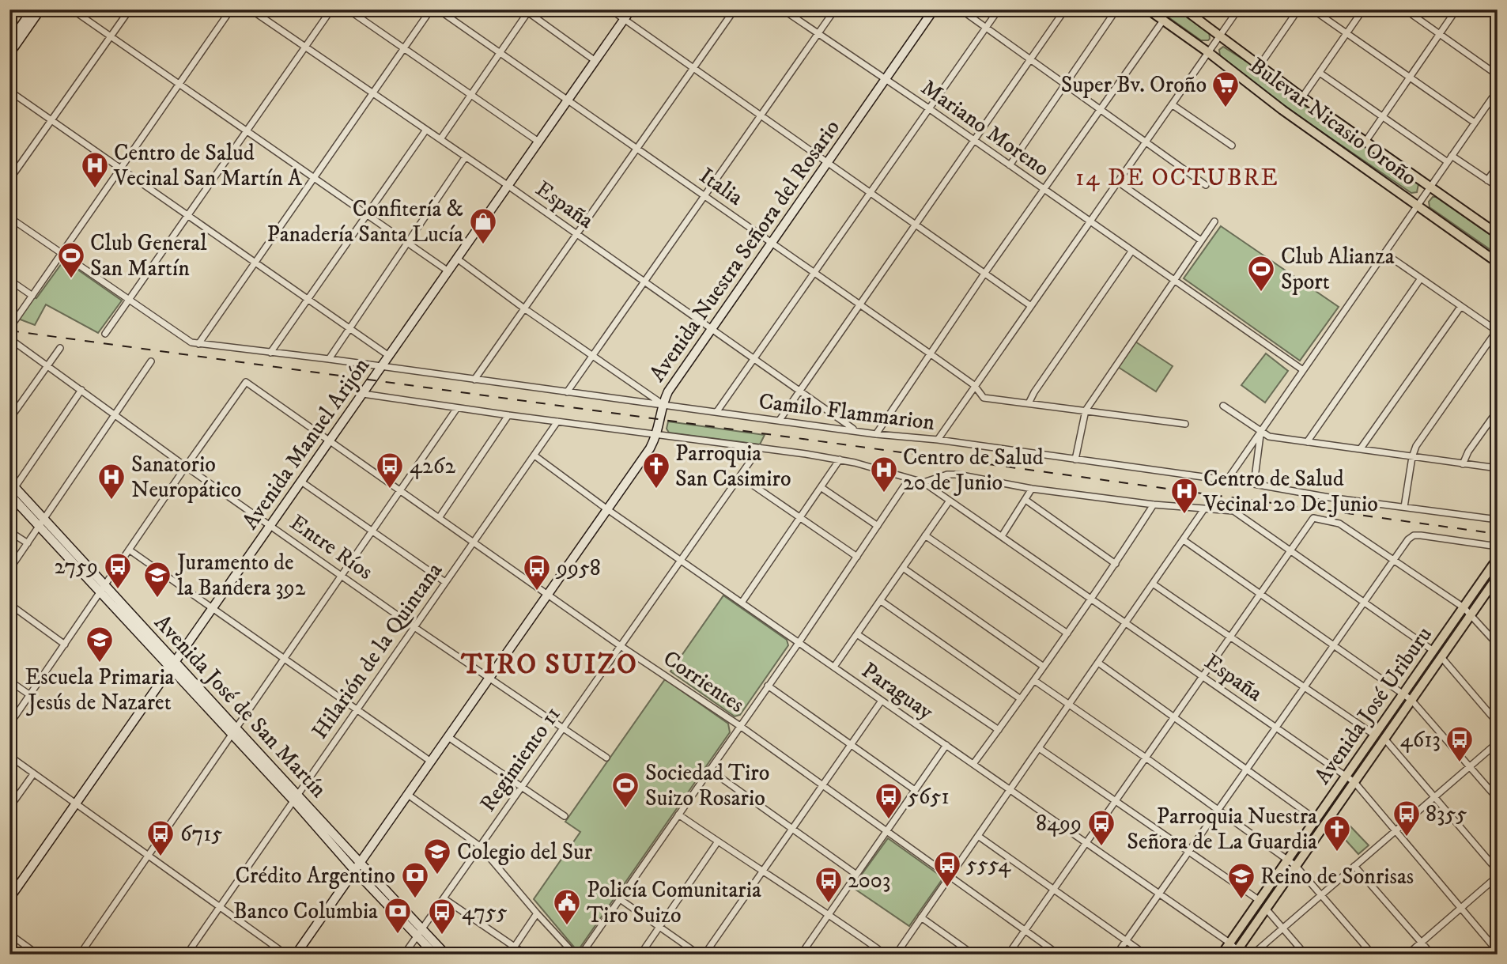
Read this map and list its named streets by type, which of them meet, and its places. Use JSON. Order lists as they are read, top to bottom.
{
  "streets": {
    "main road": ["Bulevar Nicasio Oroño", "Avenida José Uriburu"],
    "street": [
      "Mariano Moreno",
      "Italia",
      "España",
      "Avenida Nuestra Señora del Rosario",
      "Camilo Flammarion",
      "Avenida Manuel Arijón",
      "Entre Ríos",
      "Hilarión de la Quintana",
      "Corrientes",
      "Paraguay",
      "Avenida José de San Martín",
      "Regimiento 11"
    ]
  },
  "crossings": [
    ["Mariano Moreno", "Avenida Nuestra Señora del Rosario"],
    ["Italia", "Avenida Nuestra Señora del Rosario"],
    ["Italia", "Avenida Manuel Arijón"],
    ["España", "Avenida Nuestra Señora del Rosario"],
    ["España", "Camilo Flammarion"],
    ["España", "Avenida Manuel Arijón"],
    ["España", "Hilarión de la Quintana"],
    ["España", "Avenida José Uriburu"],
    ["España", "Regimiento 11"],
    ["Avenida Nuestra Señora del Rosario", "Camilo Flammarion"],
    ["Avenida Nuestra Señora del Rosario", "Entre Ríos"],
    ["Avenida Nuestra Señora del Rosario", "Corrientes"],
    ["Avenida Nuestra Señora del Rosario", "Paraguay"],
    ["Avenida Nuestra Señora del Rosario", "Avenida José de San Martín"],
    ["Camilo Flammarion", "Avenida Manuel Arijón"],
    ["Avenida Manuel Arijón", "Entre Ríos"],
    ["Avenida Manuel Arijón", "Corrientes"],
    ["Avenida Manuel Arijón", "Avenida José de San Martín"],
    ["Entre Ríos", "Hilarión de la Quintana"],
    ["Entre Ríos", "Corrientes"],
    ["Entre Ríos", "Regimiento 11"],
    ["Hilarión de la Quintana", "Corrientes"],
    ["Hilarión de la Quintana", "Paraguay"],
    ["Hilarión de la Quintana", "Avenida José de San Martín"],
    ["Corrientes", "Regimiento 11"],
    ["Paraguay", "Avenida José Uriburu"],
    ["Paraguay", "Regimiento 11"],
    ["Avenida José de San Martín", "Regimiento 11"]
  ],
  "districts": ["14 DE OCTUBRE", "TIRO SUIZO"],
  "places": {
    "supermarket": ["Super Bv. Oroño"],
    "hospital": [
      "Centro de Salud Vecinal San Martín A",
      "Centro de Salud 20 de Junio",
      "Sanatorio Neuropático",
      "Centro de Salud Vecinal 20 De Junio"
    ],
    "shop": ["Confitería & Panadería Santa Lucía"],
    "sports": ["Club General San Martín", "Club Alianza Sport", "Sociedad Tiro Suizo Rosario"],
    "bus stop": [
      "4262",
      "2759",
      "9958",
      "4613",
      "5651",
      "8355",
      "8499",
      "6715",
      "5554",
      "2003",
      "4755"
    ],
    "church": ["Parroquia San Casimiro", "Parroquia Nuestra Señora de La Guardia"],
    "school or university": [
      "Juramento de la Bandera 392",
      "Escuela Primaria Jesús de Nazaret",
      "Colegio del Sur",
      "Reino de Sonrisas"
    ],
    "bank": ["Crédito Argentino", "Banco Columbia"],
    "public building": ["Policía Comunitaria Tiro Suizo"]
  }
}
